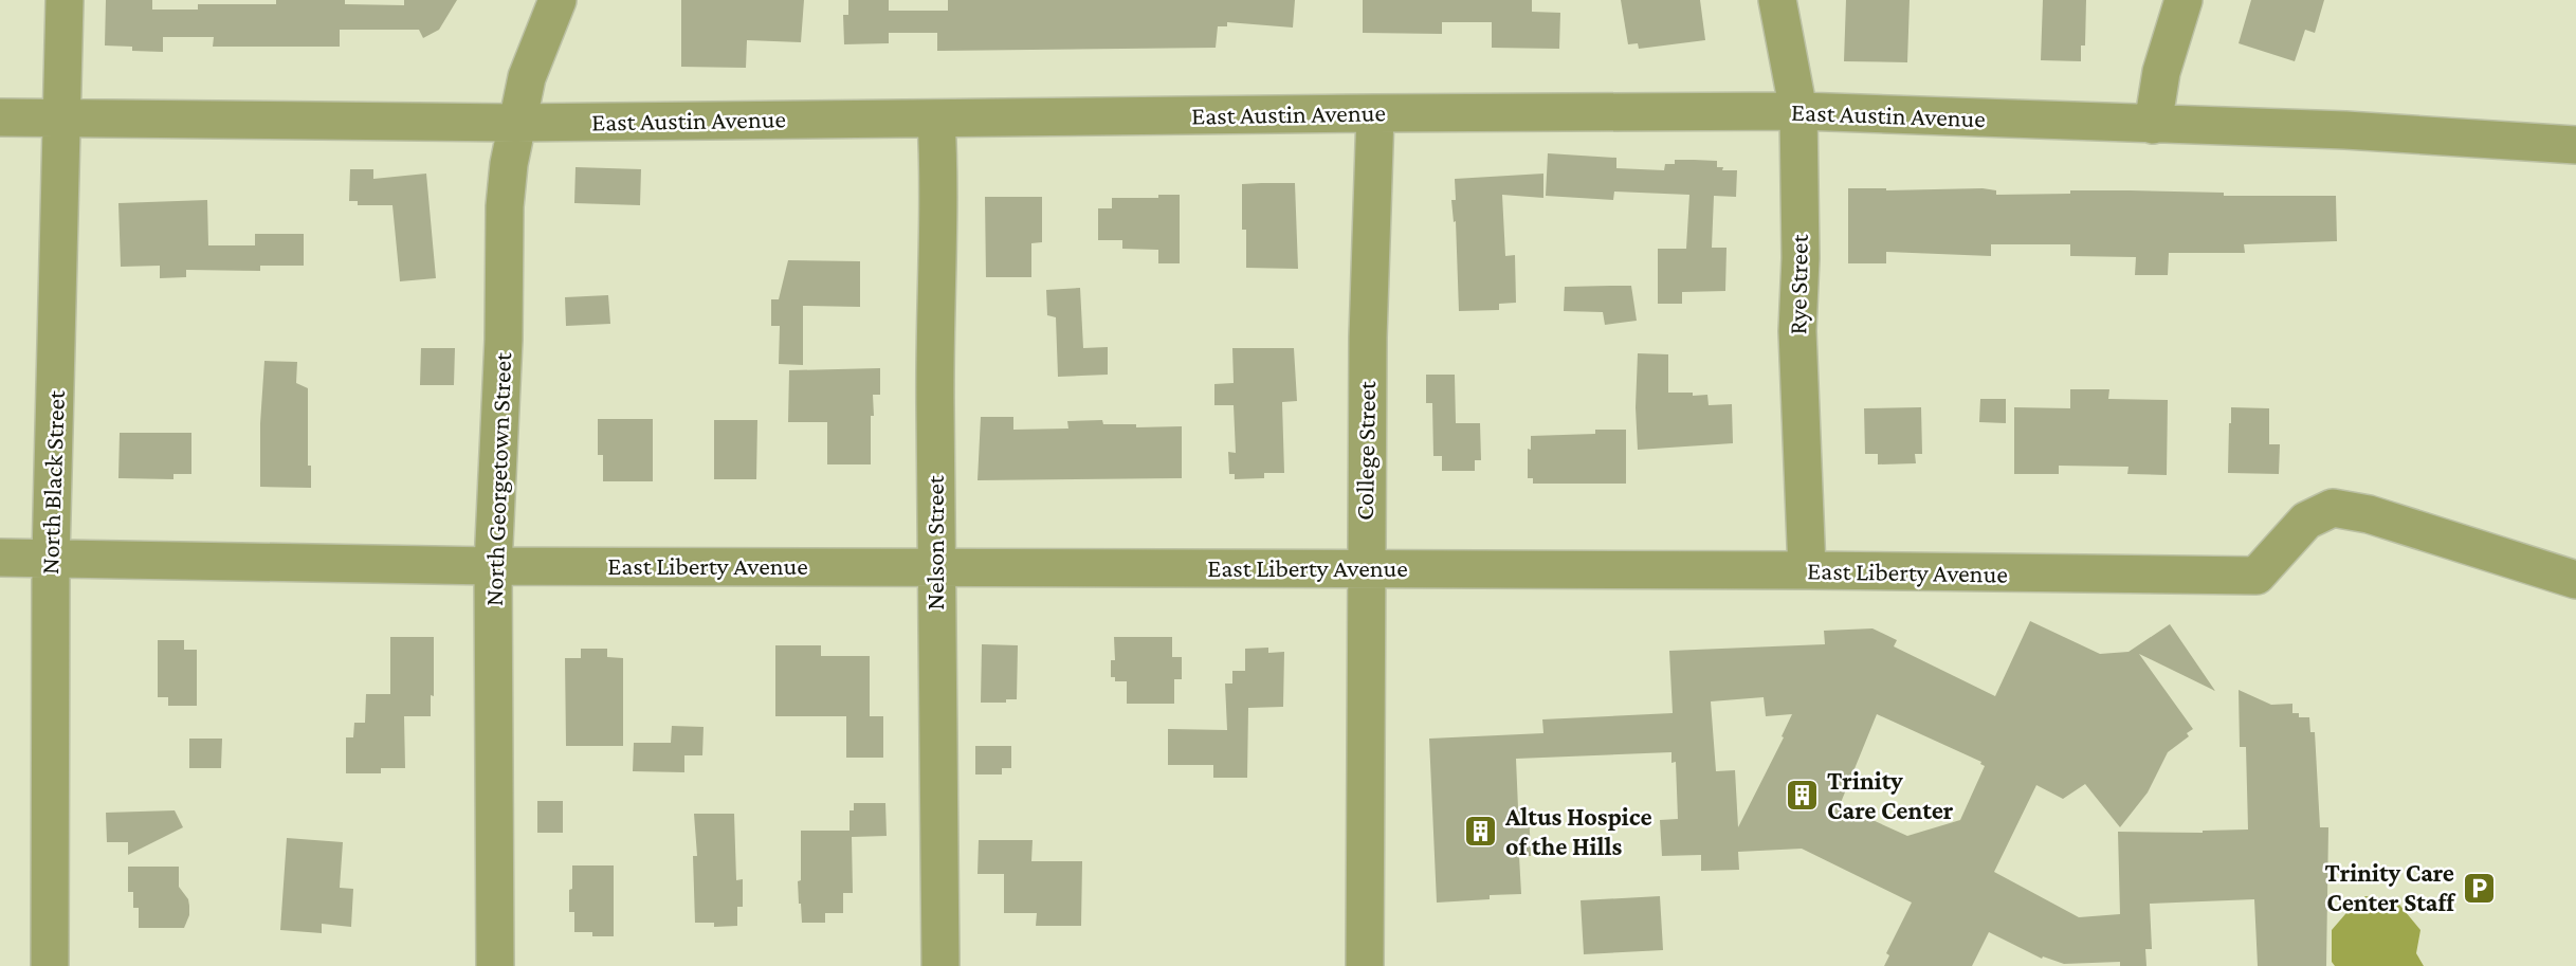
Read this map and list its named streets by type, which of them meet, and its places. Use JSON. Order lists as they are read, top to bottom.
{
  "streets": {
    "street": [
      "East Austin Avenue",
      "Rye Street",
      "College Street",
      "North Georgetown Street",
      "North Black Street",
      "Nelson Street",
      "East Liberty Avenue"
    ]
  },
  "crossings": [
    ["East Austin Avenue", "Rye Street"],
    ["East Austin Avenue", "College Street"],
    ["East Austin Avenue", "North Georgetown Street"],
    ["East Austin Avenue", "North Black Street"],
    ["East Austin Avenue", "Nelson Street"],
    ["Rye Street", "East Liberty Avenue"],
    ["College Street", "East Liberty Avenue"],
    ["North Georgetown Street", "East Liberty Avenue"],
    ["North Black Street", "East Liberty Avenue"],
    ["Nelson Street", "East Liberty Avenue"]
  ],
  "places": {
    "building": ["Trinity Care Center", "Altus Hospice of the Hills"],
    "parking": ["Trinity Care Center Staff"]
  }
}
